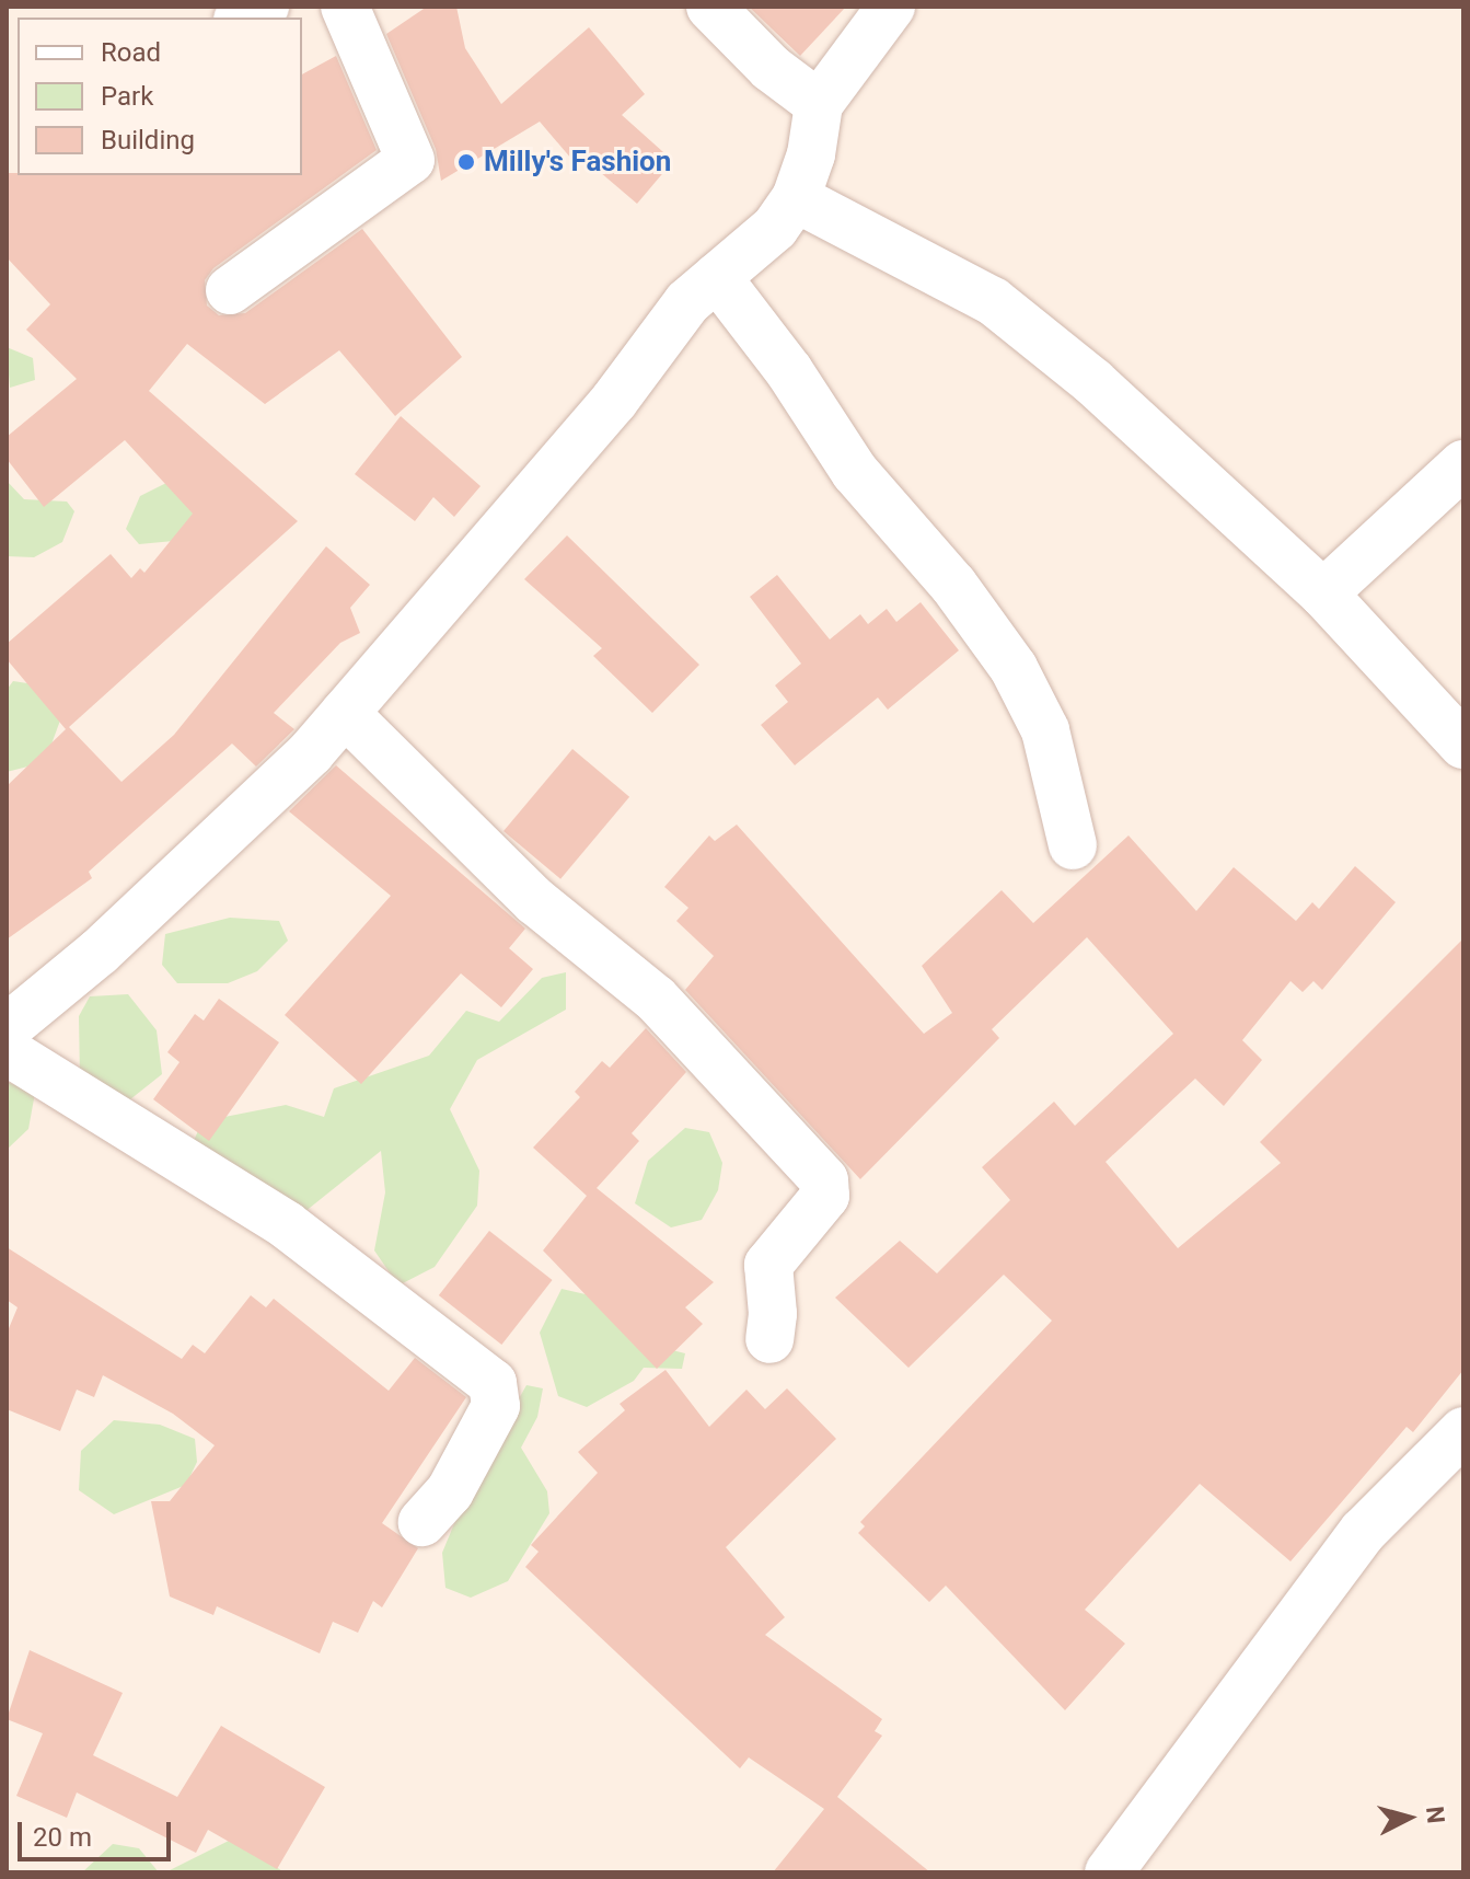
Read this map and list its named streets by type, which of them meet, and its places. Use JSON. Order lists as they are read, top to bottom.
{
  "places": ["Milly's Fashion"],
  "legend": ["Road", "Park", "Building"],
  "scale_bar": "20 m",
  "north": "right"
}
